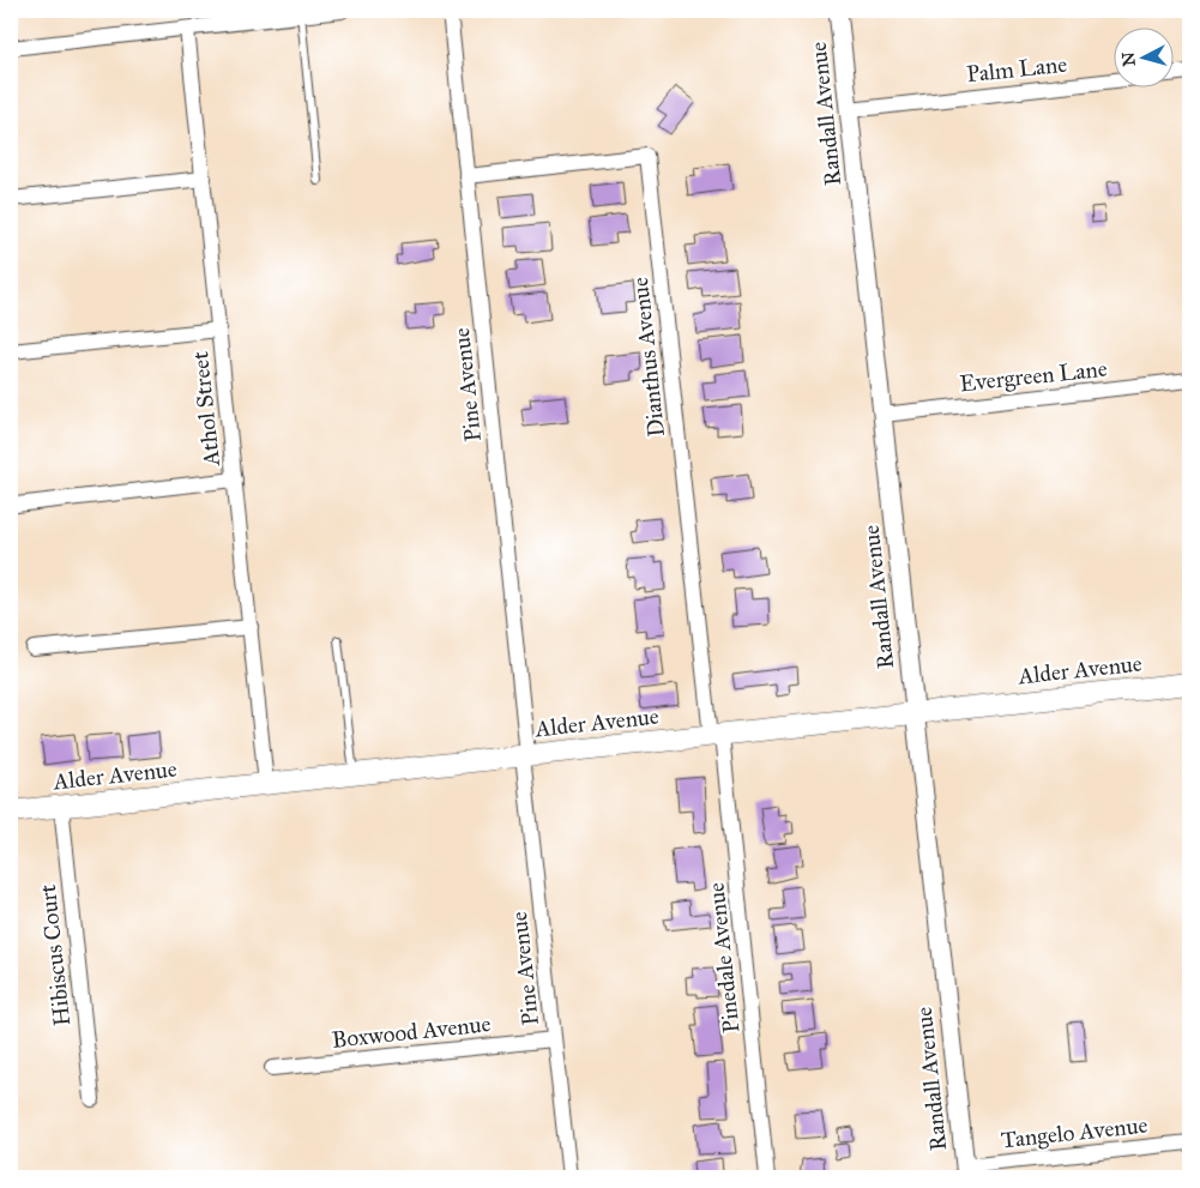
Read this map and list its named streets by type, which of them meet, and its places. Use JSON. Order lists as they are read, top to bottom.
{
  "streets": {
    "main road": ["Alder Avenue"],
    "street": [
      "Palm Lane",
      "Randall Avenue",
      "Dianthus Avenue",
      "Evergreen Lane",
      "Pine Avenue",
      "Athol Street",
      "Hibiscus Court",
      "Pinedale Avenue",
      "Boxwood Avenue",
      "Tangelo Avenue"
    ]
  },
  "crossings": [
    ["Palm Lane", "Randall Avenue"],
    ["Randall Avenue", "Evergreen Lane"],
    ["Randall Avenue", "Alder Avenue"],
    ["Randall Avenue", "Tangelo Avenue"],
    ["Dianthus Avenue", "Pine Avenue"],
    ["Dianthus Avenue", "Alder Avenue"],
    ["Dianthus Avenue", "Pinedale Avenue"],
    ["Pine Avenue", "Alder Avenue"],
    ["Pine Avenue", "Boxwood Avenue"],
    ["Athol Street", "Alder Avenue"],
    ["Alder Avenue", "Hibiscus Court"],
    ["Alder Avenue", "Pinedale Avenue"]
  ],
  "north": "left"
}
